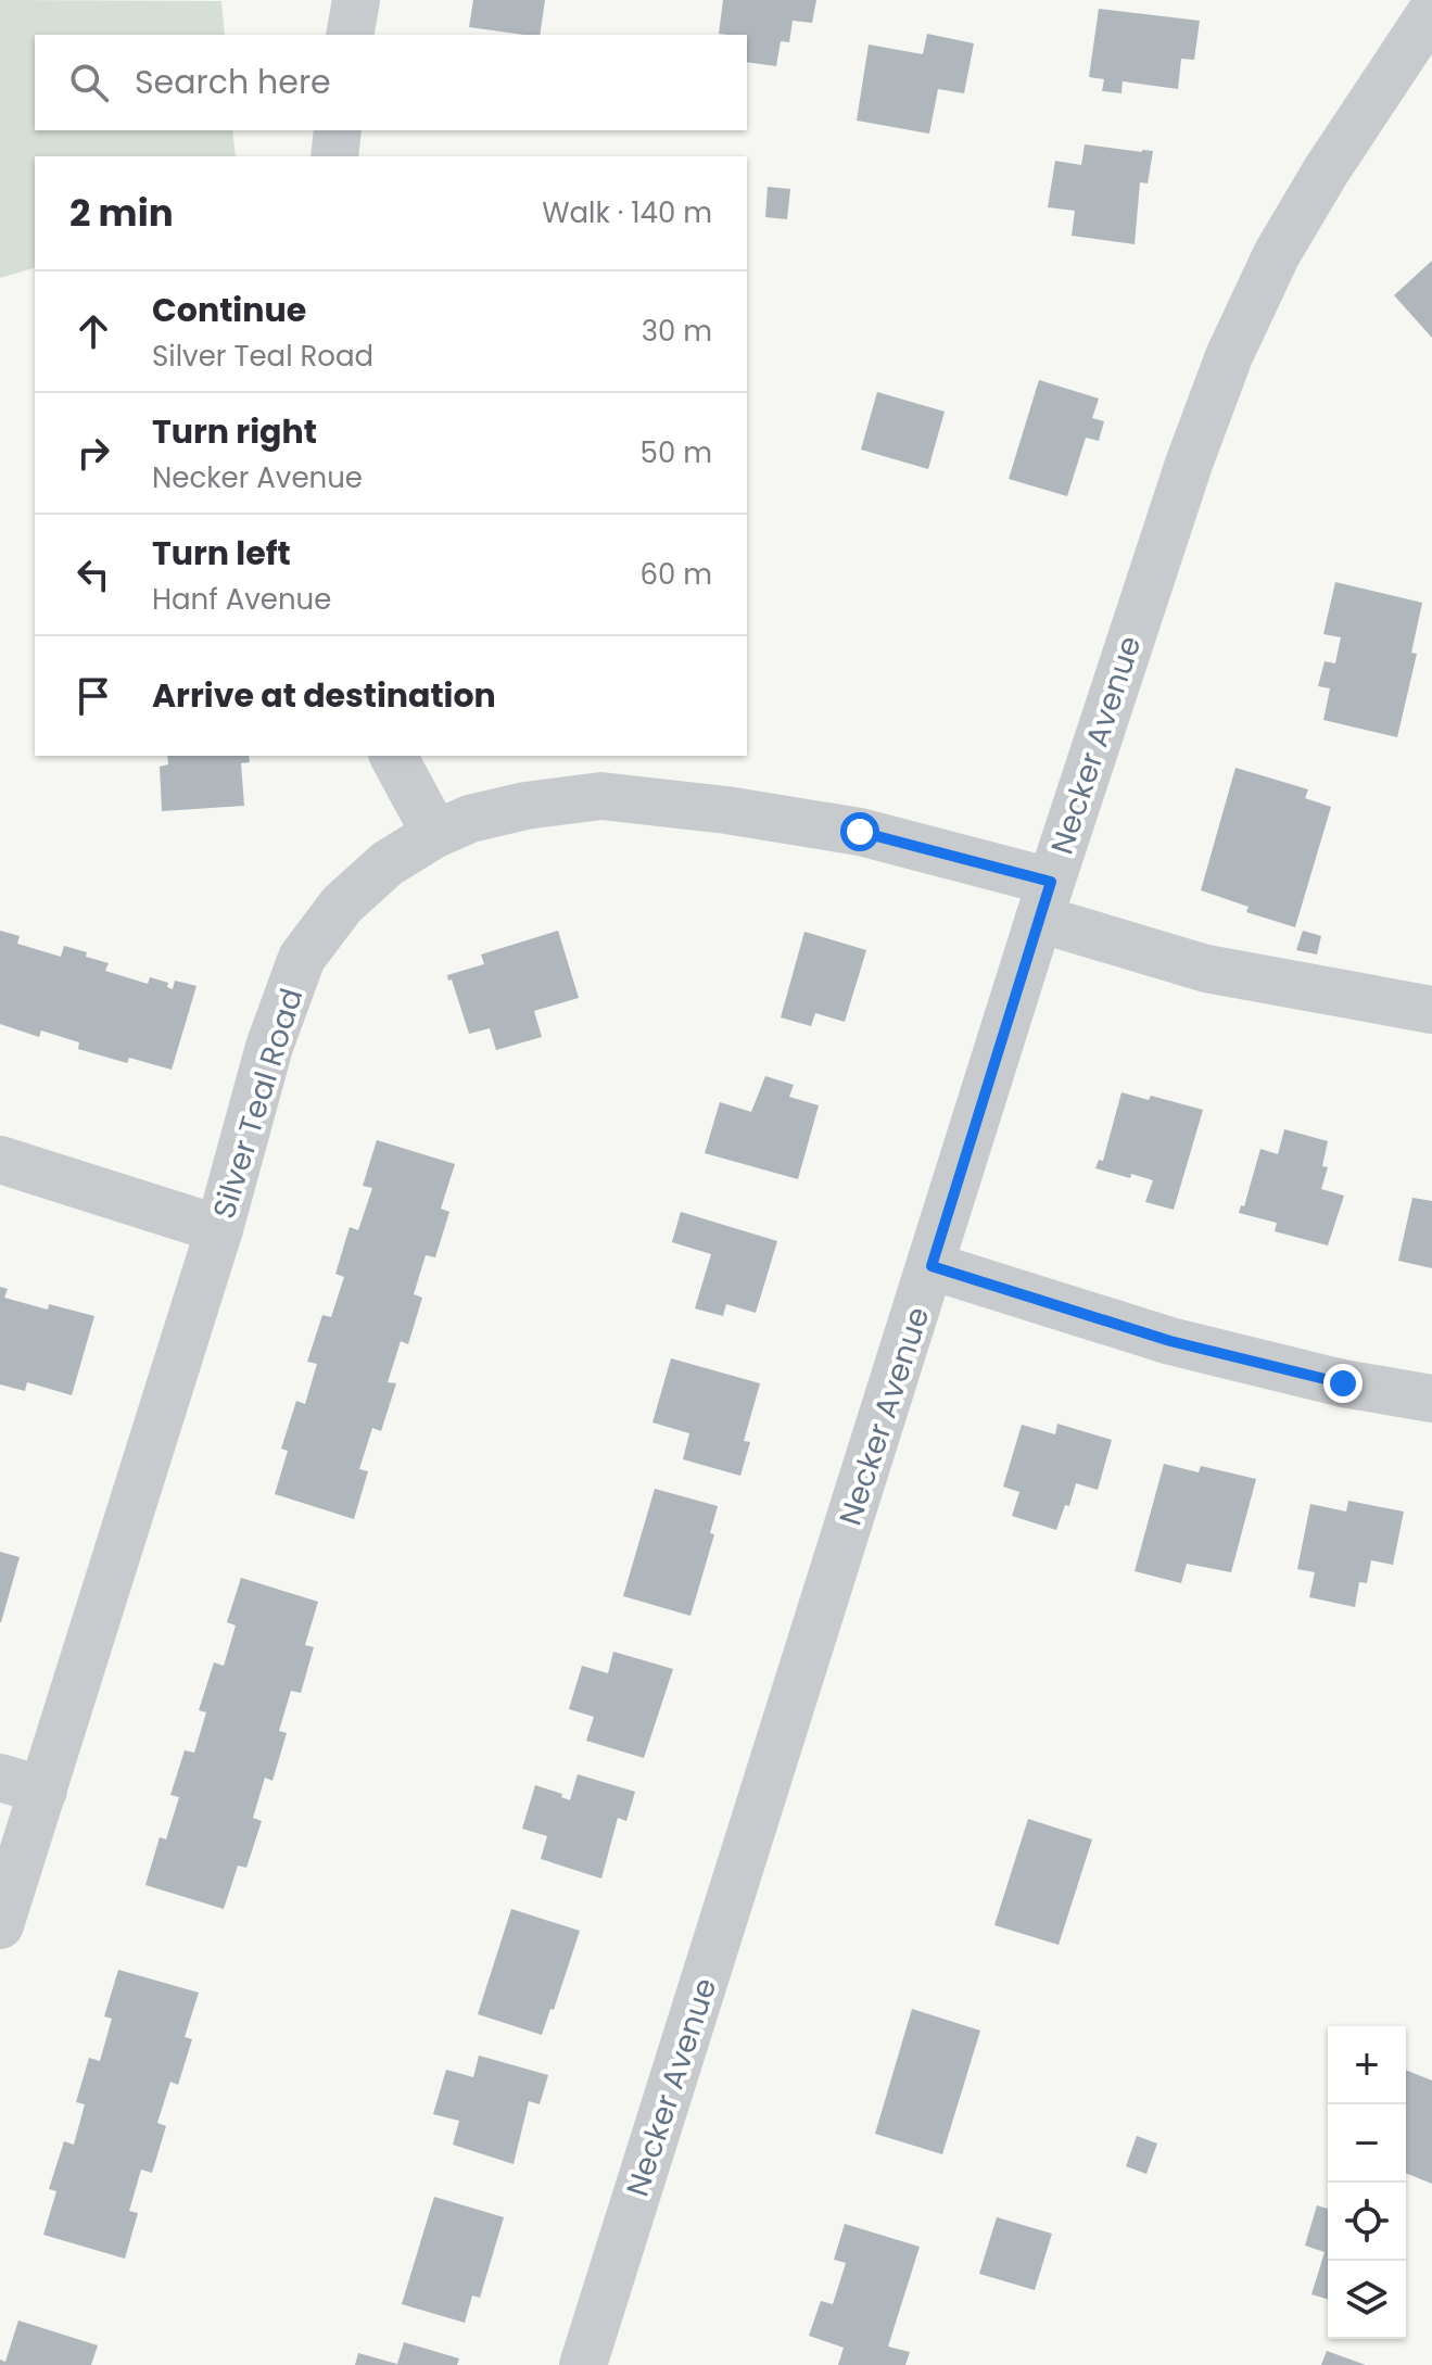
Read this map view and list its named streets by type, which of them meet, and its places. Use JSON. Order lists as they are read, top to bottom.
{
  "streets": {
    "street": ["Necker Avenue", "Silver Teal Road"]
  },
  "crossings": [
    ["Necker Avenue", "Silver Teal Road"]
  ],
  "page": {
    "search": "Search here",
    "heading": ["2 min", "Walk · 140 m"],
    "list": [
      ["Continue", "Silver Teal Road", "30 m"],
      ["Turn right", "Necker Avenue", "50 m"],
      ["Turn left", "Hanf Avenue", "60 m"],
      "Arrive at destination"
    ],
    "map_buttons": ["+", "−"]
  }
}
